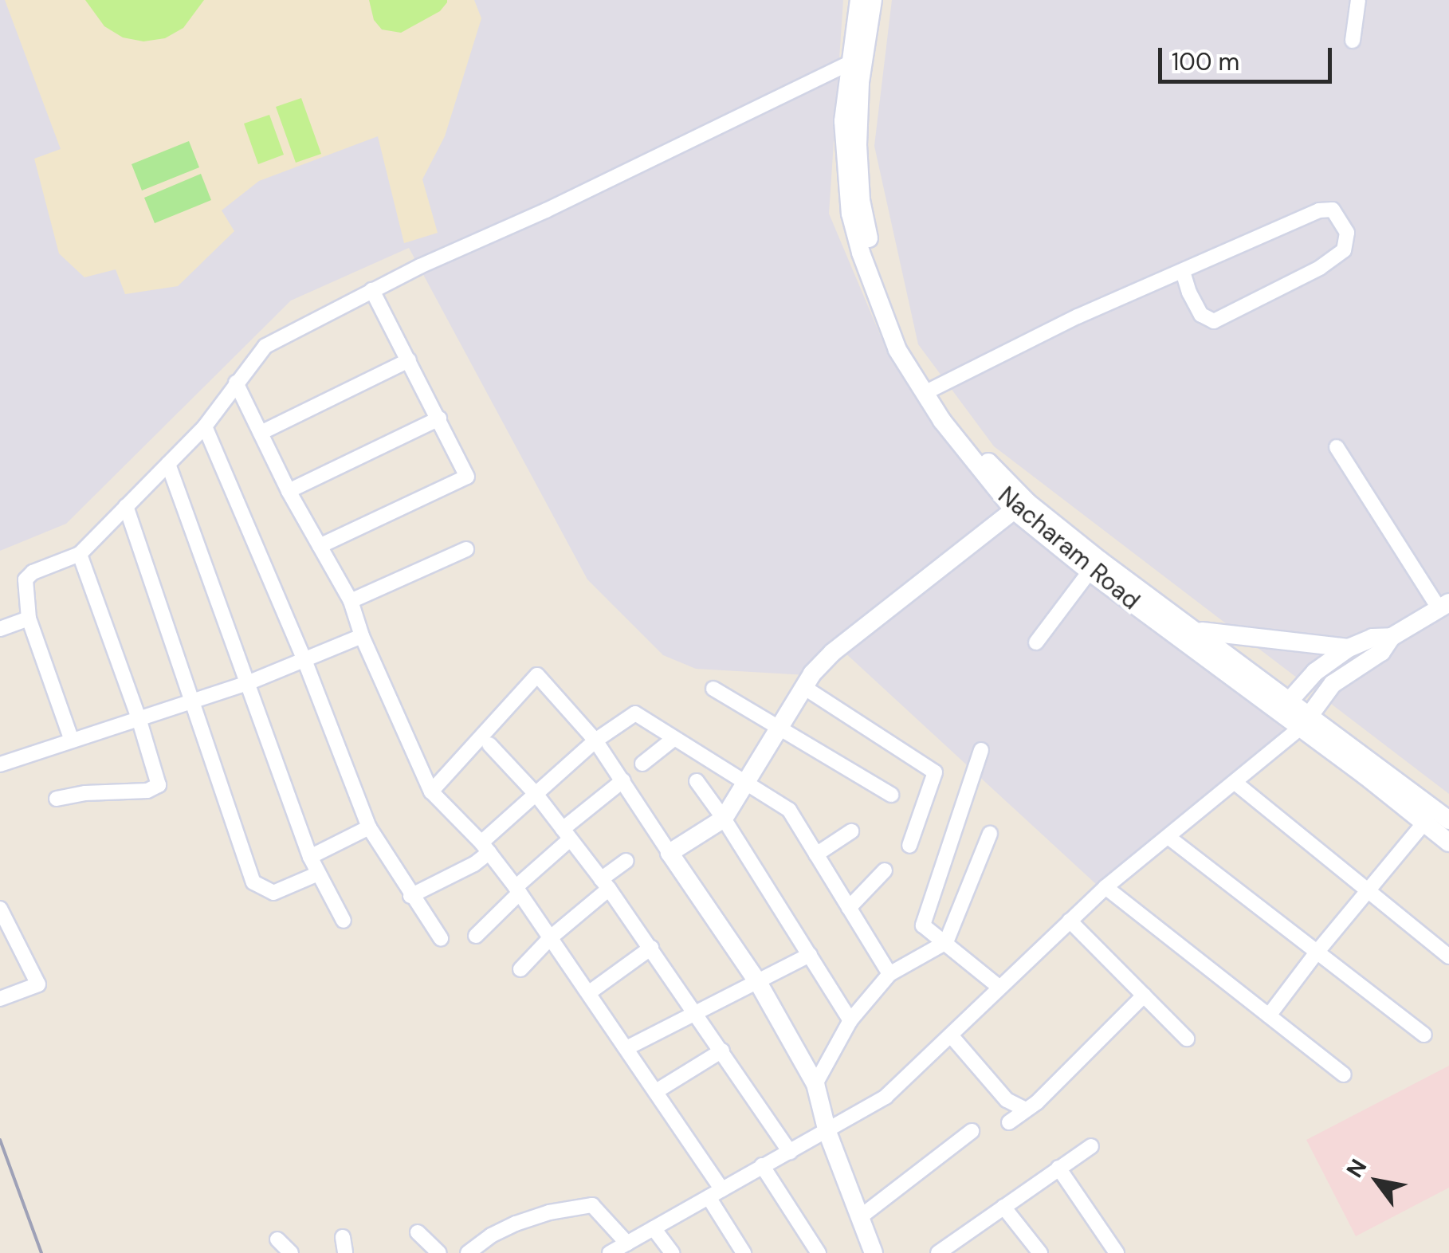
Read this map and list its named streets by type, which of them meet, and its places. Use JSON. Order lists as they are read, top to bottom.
{
  "streets": {
    "main road": ["Nacharam Road"]
  },
  "scale_bar": "100 m",
  "north": "top left"
}
